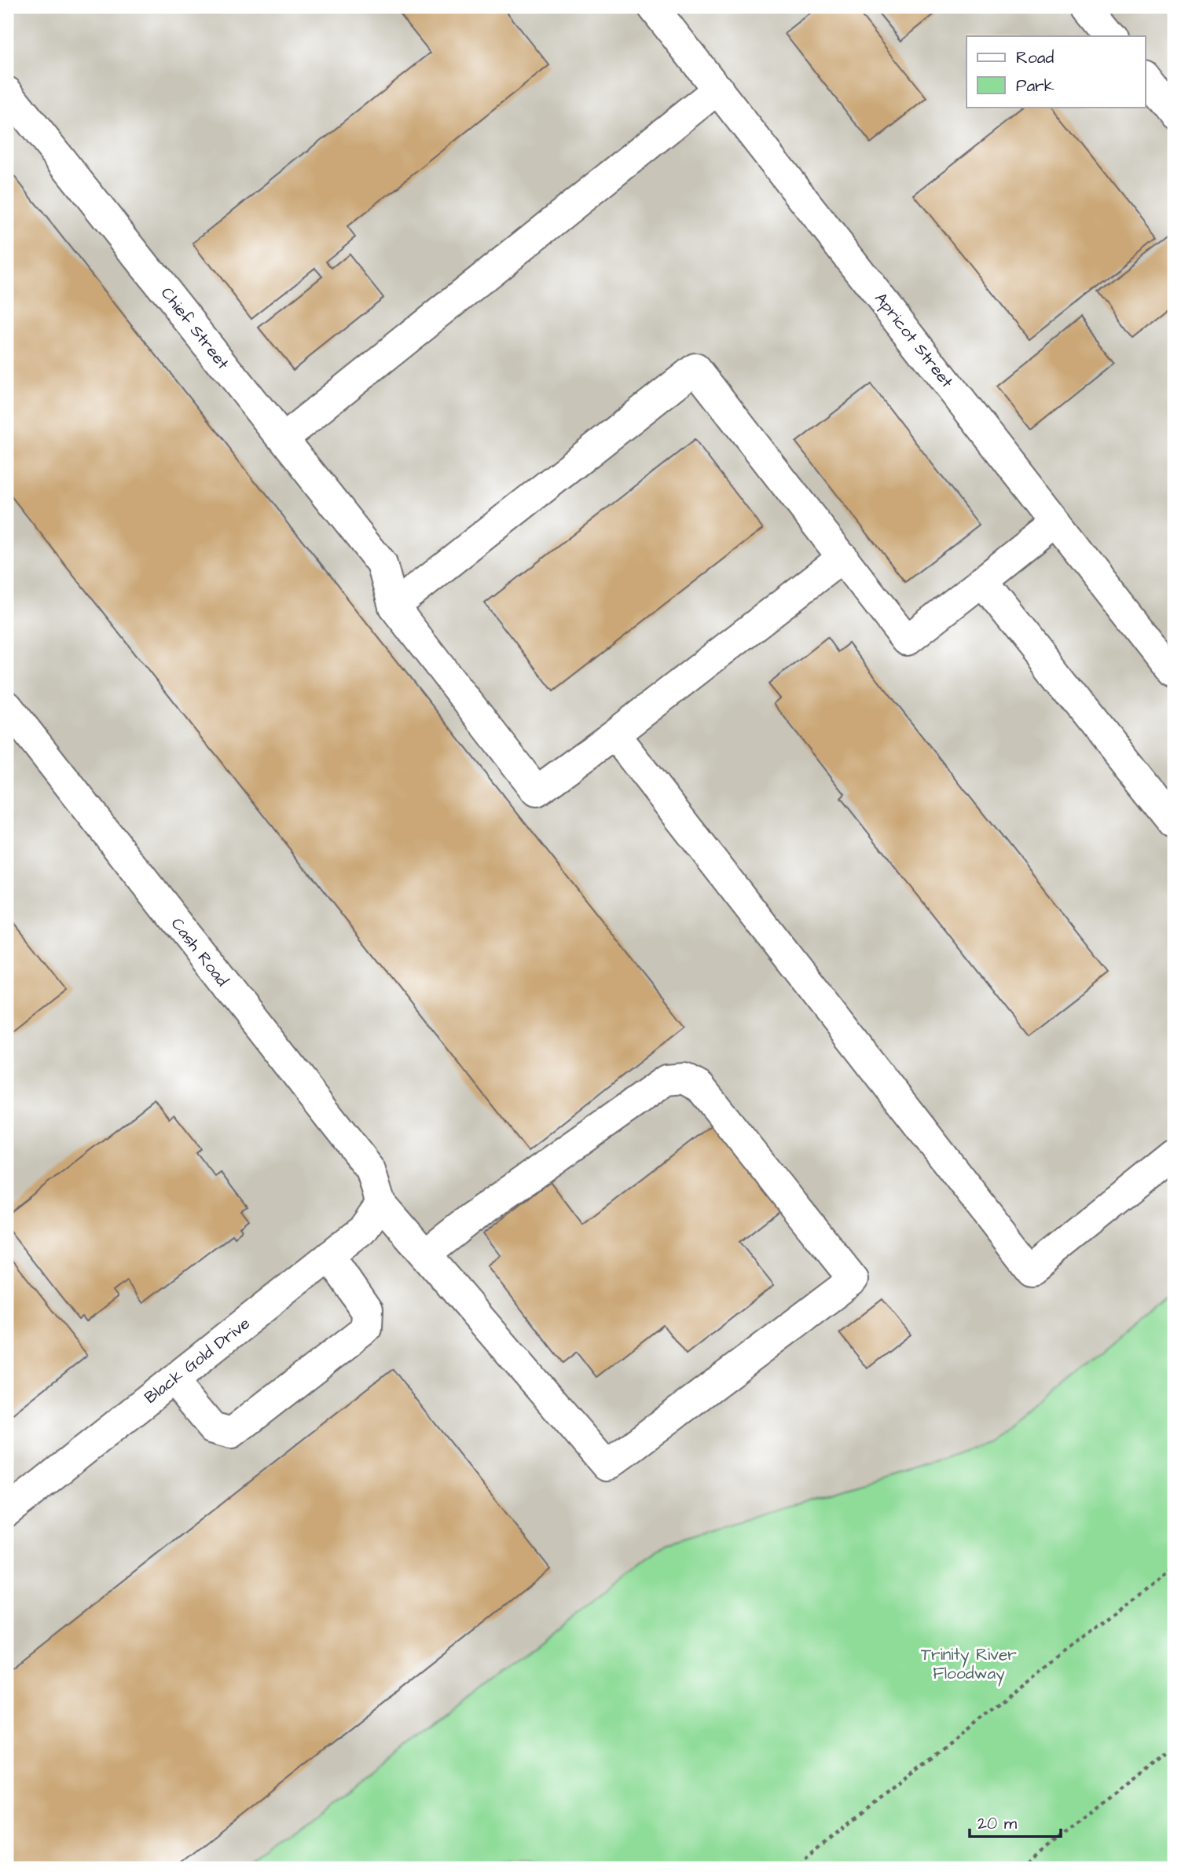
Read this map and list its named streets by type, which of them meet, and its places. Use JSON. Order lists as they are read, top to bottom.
{
  "streets": {
    "street": [
      "Chief Street",
      "Apricot Street",
      "Cash Road",
      "Black Gold Drive"
    ]
  },
  "crossings": [
    ["Cash Road", "Black Gold Drive"]
  ],
  "parks": ["Trinity River Floodway"],
  "legend": ["Road", "Park"],
  "scale_bar": "20 m"
}
